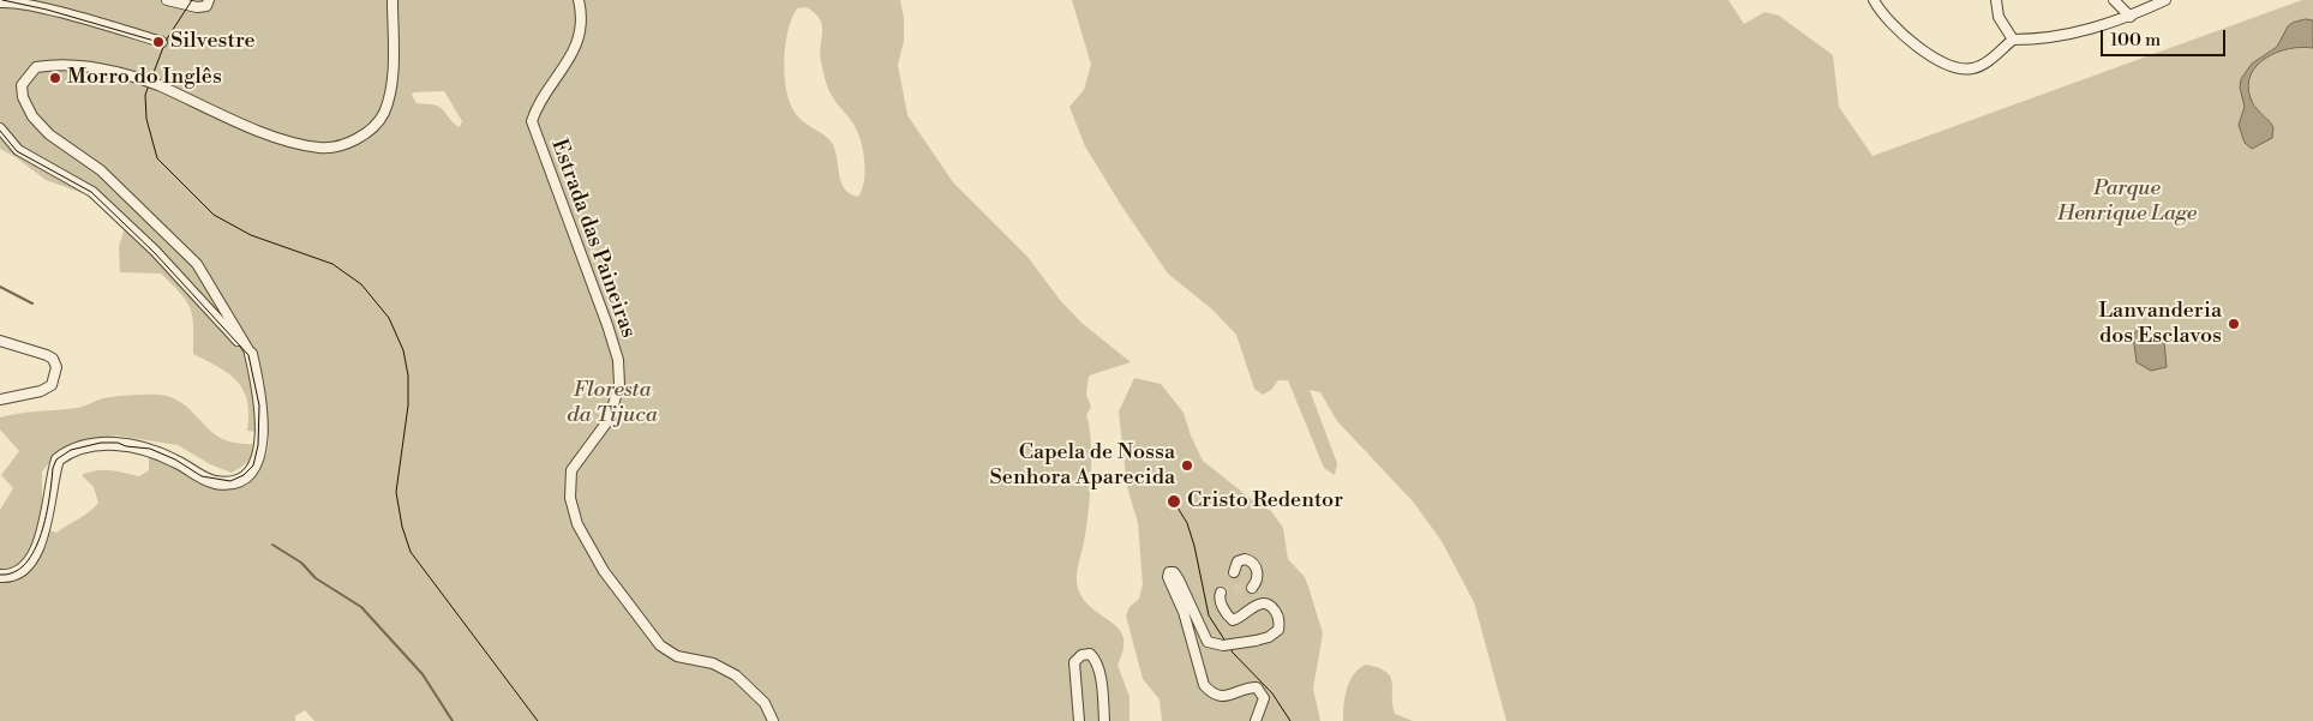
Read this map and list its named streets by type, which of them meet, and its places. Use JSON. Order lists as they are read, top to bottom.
{
  "streets": {
    "street": ["Estrada das Paineiras"]
  },
  "parks": ["Parque Henrique Lage", "Floresta da Tijuca"],
  "places": [
    "Silvestre",
    "Morro do Inglês",
    "Lanvanderia dos Esclavos",
    "Capela de Nossa Senhora Aparecida",
    "Cristo Redentor"
  ],
  "scale_bar": "100 m"
}
